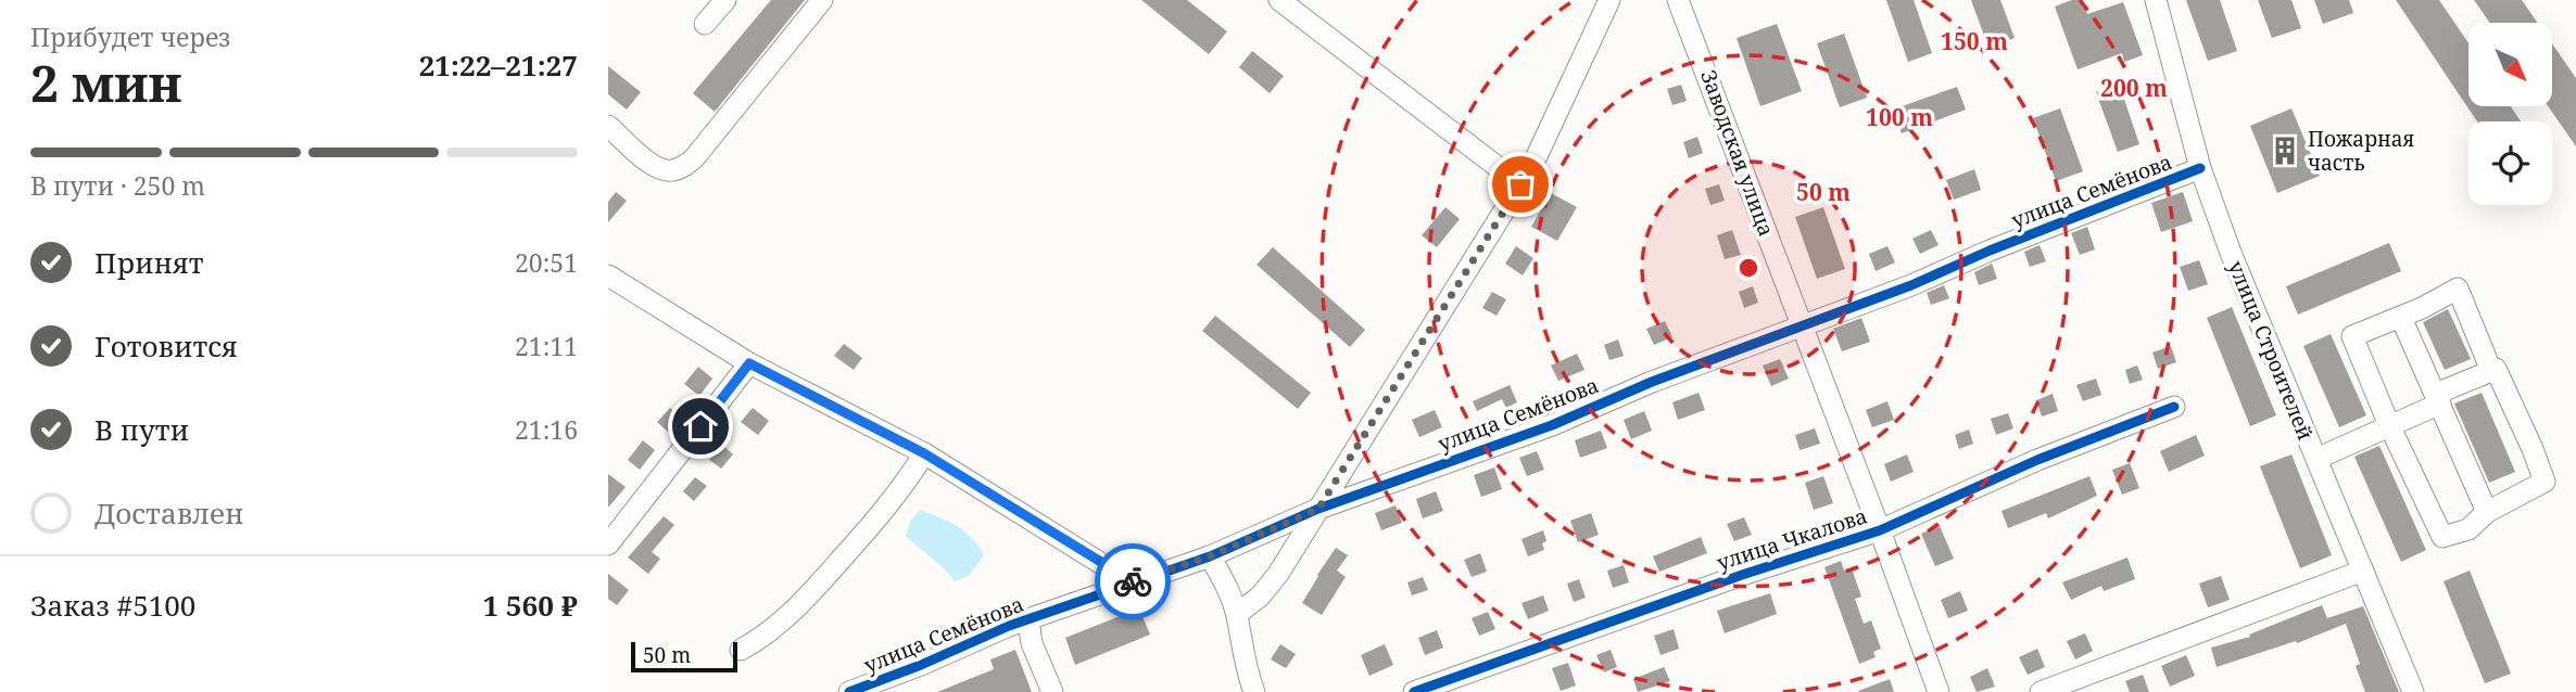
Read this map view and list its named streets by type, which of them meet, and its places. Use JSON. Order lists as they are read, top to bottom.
{
  "streets": {
    "street": [
      "Заводская улица",
      "улица Семёнова",
      "улица Строителей",
      "улица Чкалова"
    ]
  },
  "crossings": [
    ["Заводская улица", "улица Семёнова"],
    ["Заводская улица", "улица Чкалова"],
    ["улица Семёнова", "улица Строителей"]
  ],
  "places": {
    "building": ["Пожарная часть"]
  },
  "scale_bar": "50 m",
  "north": "bottom right",
  "page": {
    "heading": ["2 мин", "Прибудет через", "21:22–21:27"],
    "panel": ["Заказ #5100", "1 560 ₽"],
    "bar": "В пути · 250 m",
    "list": [
      ["Принят", "20:51"],
      ["Готовится", "21:11"],
      ["В пути", "21:16"],
      "Доставлен"
    ],
    "scale": "50 m"
  },
  "rings": [
    "150 m",
    "200 m",
    "100 m",
    "50 m"
  ]
}
